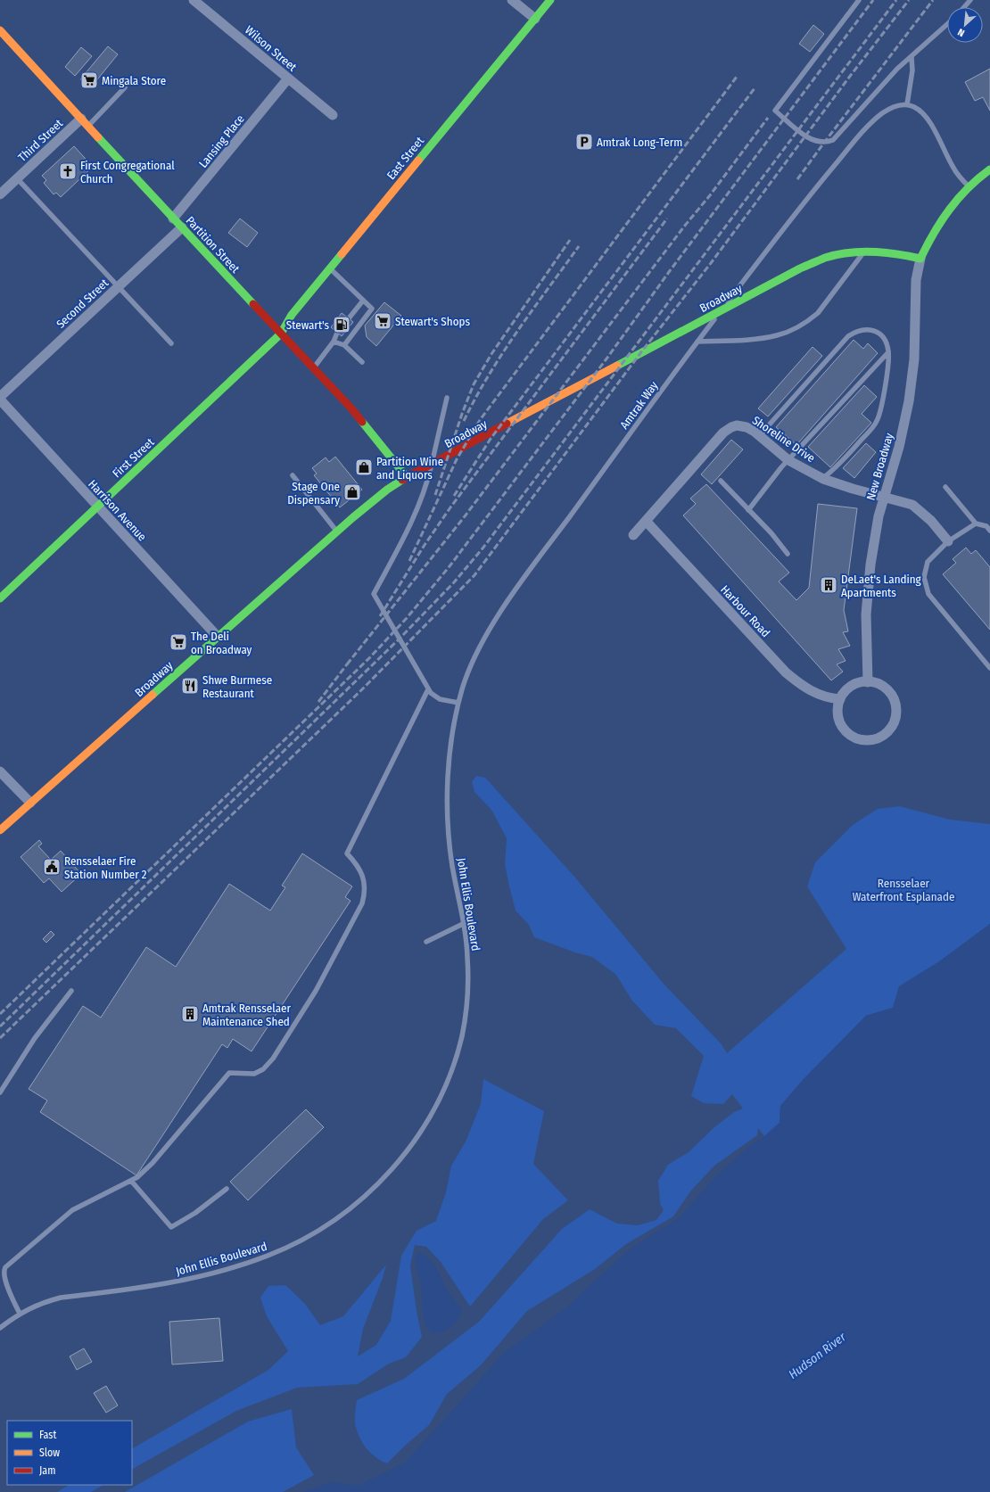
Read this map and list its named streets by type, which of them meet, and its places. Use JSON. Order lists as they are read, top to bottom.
{
  "streets": {
    "street": [
      "Wilson Street",
      "Third Street",
      "Lansing Place",
      "East Street",
      "Partition Street",
      "Broadway",
      "Second Street",
      "Shoreline Drive",
      "First Street",
      "New Broadway",
      "Harrison Avenue",
      "Harbour Road"
    ],
    "lane": ["Amtrak Way", "John Ellis Boulevard"]
  },
  "crossings": [
    ["Wilson Street", "Lansing Place"],
    ["Third Street", "Partition Street"],
    ["Lansing Place", "Partition Street"],
    ["East Street", "Partition Street"],
    ["East Street", "First Street"],
    ["Partition Street", "Broadway"],
    ["Partition Street", "Second Street"],
    ["Partition Street", "First Street"],
    ["Broadway", "New Broadway"],
    ["Broadway", "Harrison Avenue"],
    ["Amtrak Way", "John Ellis Boulevard"],
    ["Shoreline Drive", "New Broadway"],
    ["Shoreline Drive", "Harbour Road"],
    ["First Street", "Harrison Avenue"],
    ["New Broadway", "Harbour Road"]
  ],
  "water": ["Hudson River"],
  "parks": ["Rensselaer Waterfront Esplanade"],
  "places": {
    "supermarket": ["Mingala Store", "Stewart's Shops", "The Deli on Broadway"],
    "parking": ["Amtrak Long-Term"],
    "church": ["First Congregational Church"],
    "fuel station": ["Stewart's"],
    "shop": ["Partition Wine and Liquors", "Stage One Dispensary"],
    "building": ["DeLaet's Landing Apartments", "Amtrak Rensselaer Maintenance Shed"],
    "restaurant": ["Shwe Burmese Restaurant"],
    "public building": ["Rensselaer Fire Station Number 2"]
  },
  "legend": ["Fast", "Slow", "Jam"],
  "north": "bottom left"
}
